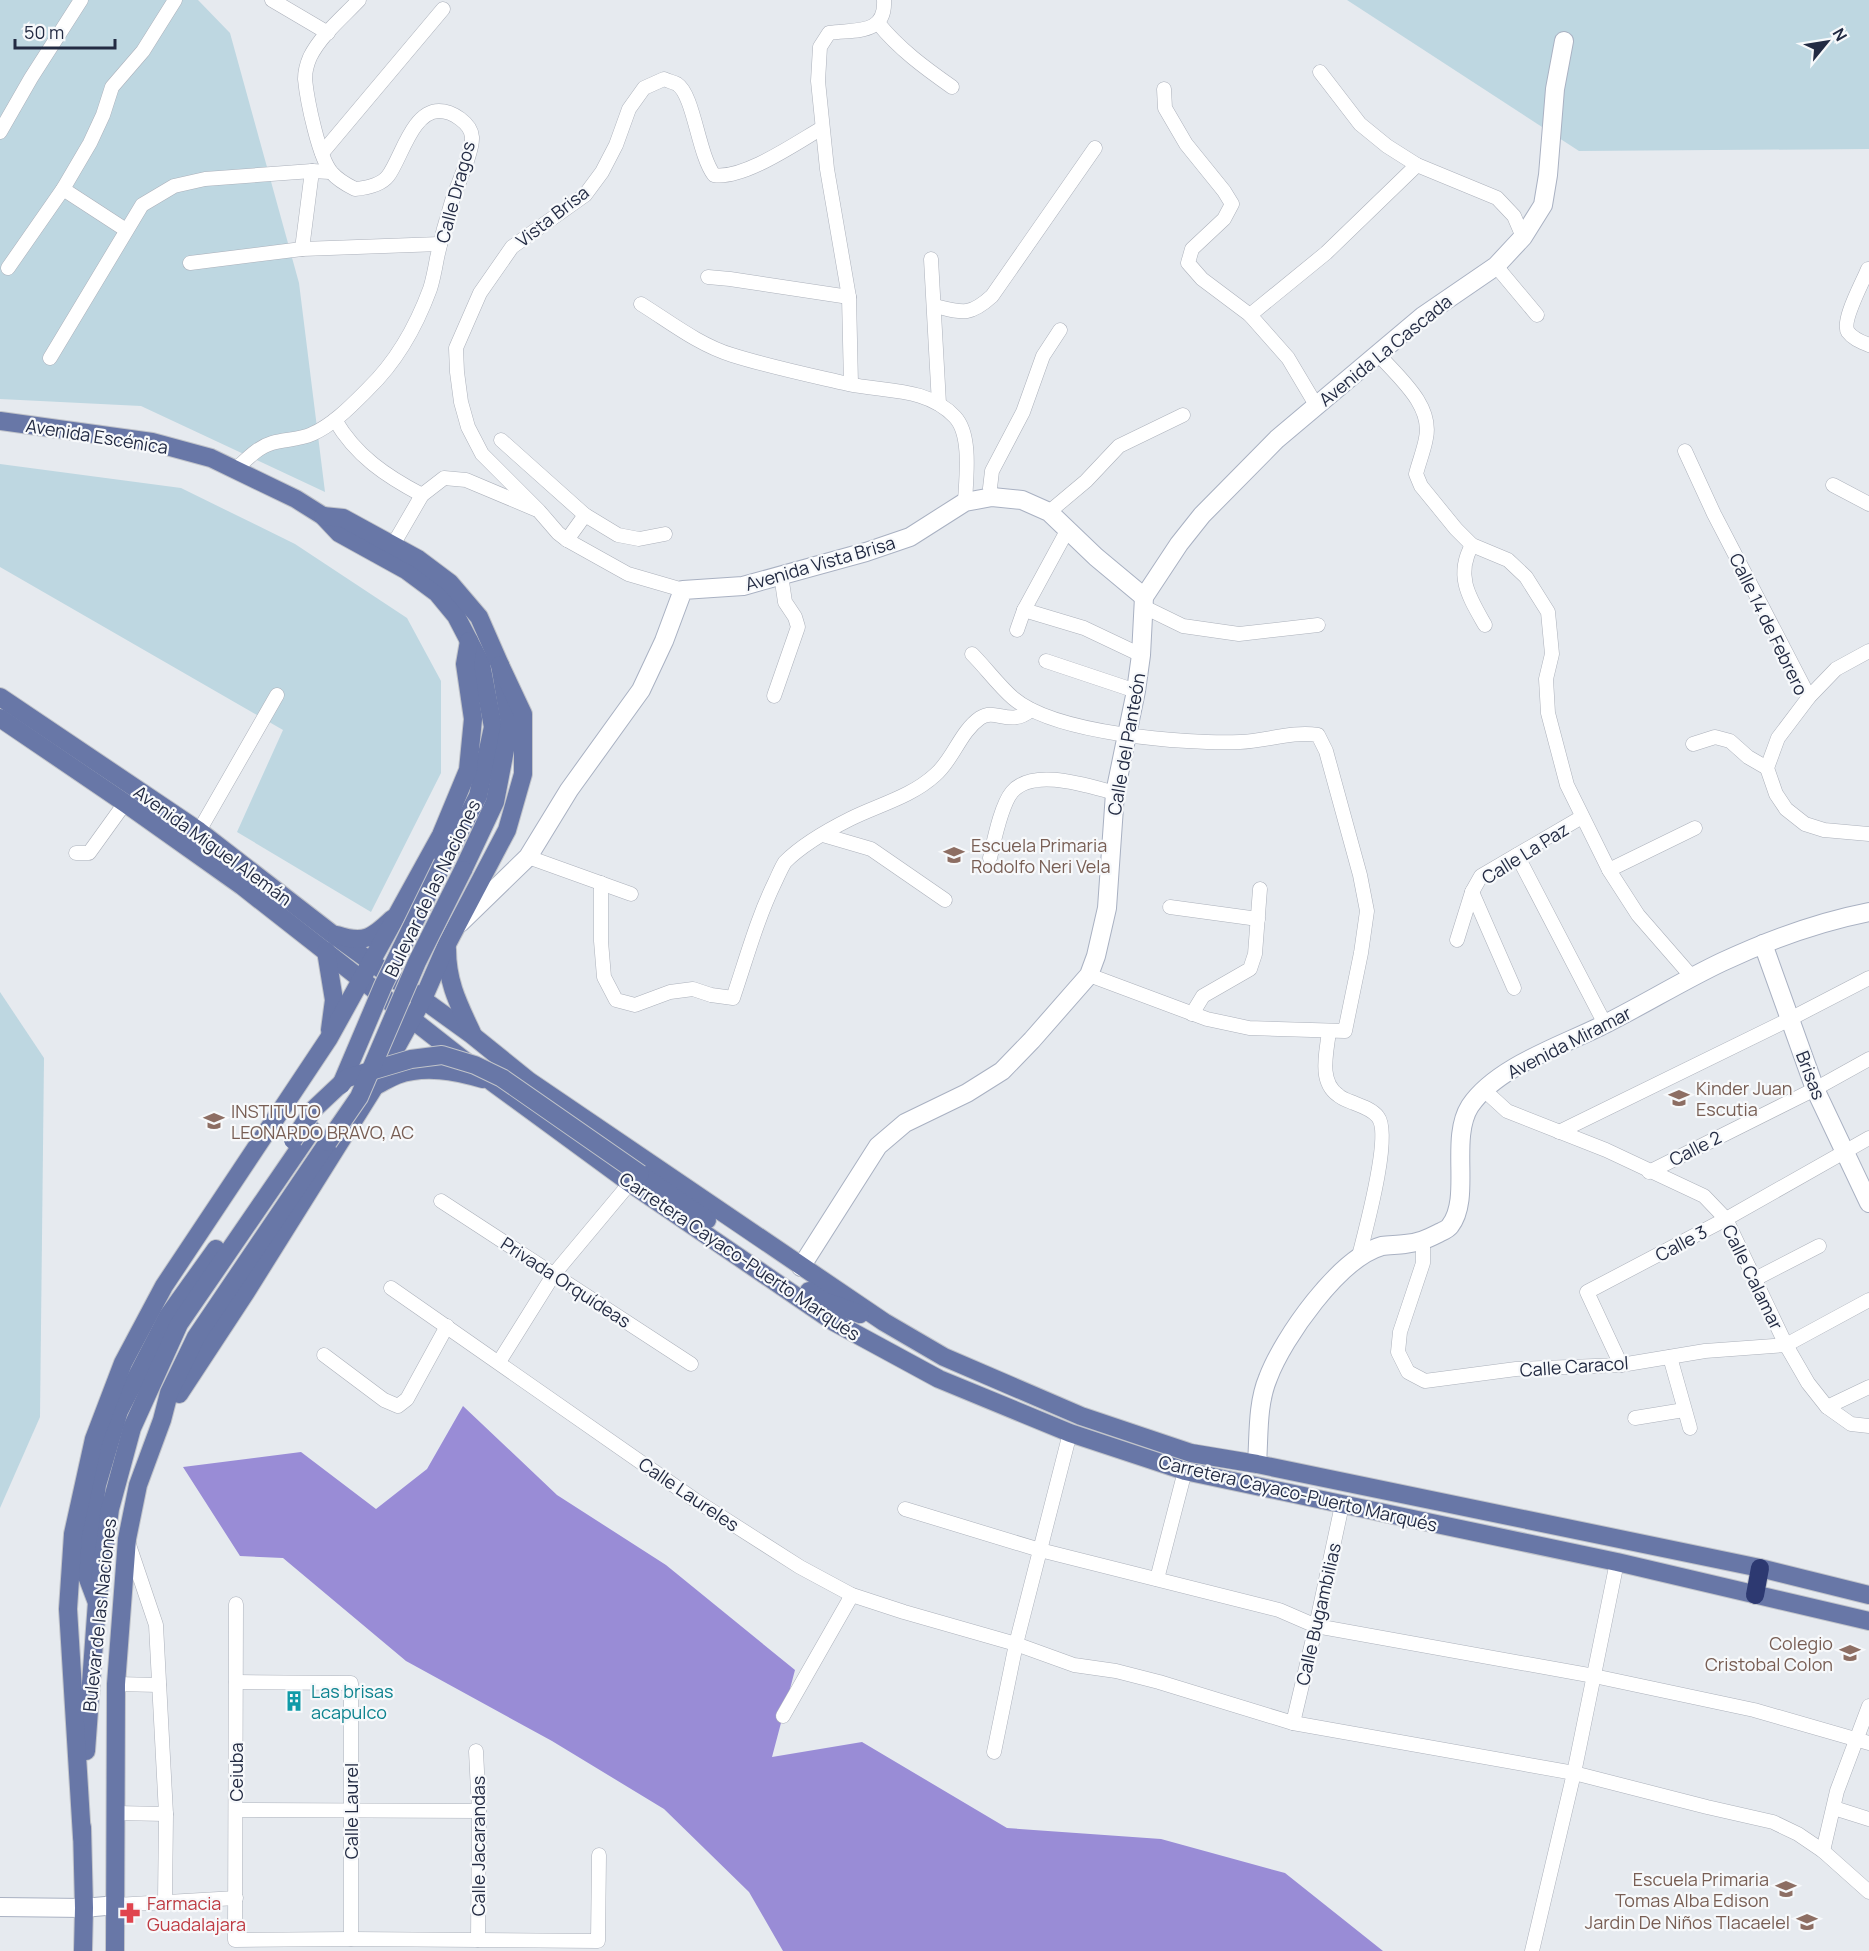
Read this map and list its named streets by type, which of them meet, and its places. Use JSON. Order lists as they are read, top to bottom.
{
  "streets": {
    "main road": [
      "Avenida Escénica",
      "Avenida Miguel Alemán",
      "Bulevar de las Naciones",
      "Carretera Cayaco-Puerto Marqués"
    ],
    "street": [
      "Calle Dragos",
      "Vista Brisa",
      "Avenida La Cascada",
      "Avenida Vista Brisa",
      "Calle 14 de Febrero",
      "Calle del Panteón",
      "Calle La Paz",
      "Avenida Miramar",
      "Brisas",
      "Calle 2",
      "Calle 3",
      "Calle Calamar",
      "Privada Orquídeas",
      "Calle Caracol",
      "Calle Laureles",
      "Calle Bugambilias",
      "Ceiuba",
      "Calle Laurel",
      "Calle Jacarandas"
    ]
  },
  "crossings": [
    ["Calle Dragos", "Avenida Escénica"],
    ["Vista Brisa", "Avenida Vista Brisa"],
    ["Avenida La Cascada", "Avenida Vista Brisa"],
    ["Avenida La Cascada", "Calle del Panteón"],
    ["Avenida Escénica", "Bulevar de las Naciones"],
    ["Avenida Vista Brisa", "Calle del Panteón"],
    ["Calle del Panteón", "Carretera Cayaco-Puerto Marqués"],
    ["Avenida Miguel Alemán", "Carretera Cayaco-Puerto Marqués"],
    ["Avenida Miramar", "Brisas"],
    ["Avenida Miramar", "Carretera Cayaco-Puerto Marqués"],
    ["Avenida Miramar", "Calle Calamar"],
    ["Avenida Miramar", "Calle Caracol"],
    ["Brisas", "Calle 2"],
    ["Brisas", "Calle 3"],
    ["Calle 2", "Calle Calamar"],
    ["Calle 3", "Calle Calamar"],
    ["Calle 3", "Calle Caracol"],
    ["Carretera Cayaco-Puerto Marqués", "Calle Bugambilias"],
    ["Calle Calamar", "Calle Caracol"],
    ["Calle Laureles", "Calle Bugambilias"],
    ["Ceiuba", "Calle Laurel"]
  ],
  "places": {
    "school or university": [
      "Escuela Primaria Rodolfo Neri Vela",
      "Kinder Juan Escutia",
      "INSTITUTO LEONARDO BRAVO, AC",
      "Colegio Cristobal Colon",
      "Escuela Primaria Tomas Alba Edison",
      "Jardin De Niños Tlacaelel"
    ],
    "building": ["Las brisas acapulco"],
    "pharmacy": ["Farmacia Guadalajara"]
  },
  "scale_bar": "50 m",
  "north": "top right"
}
